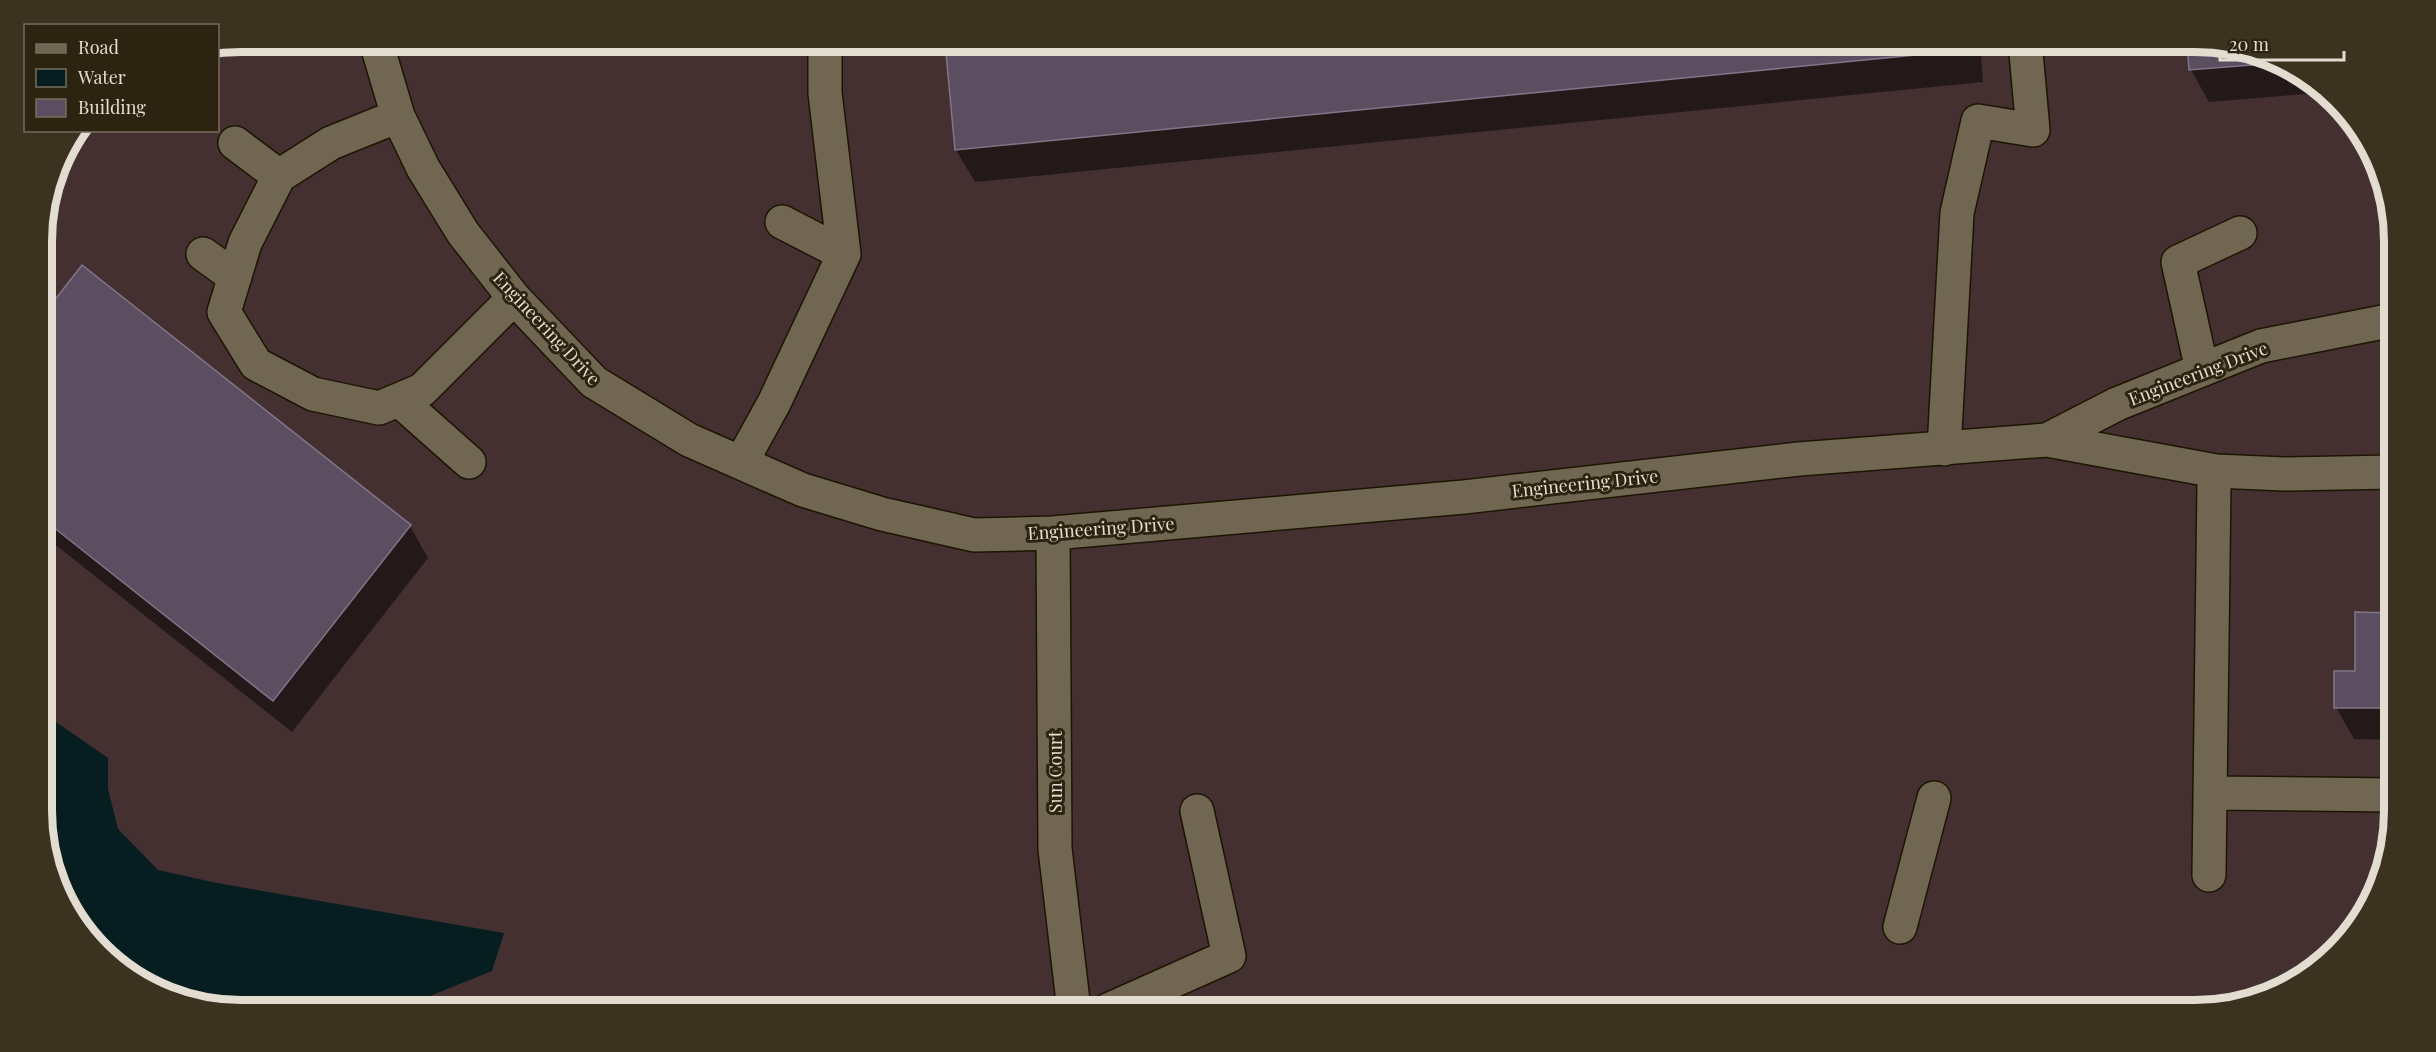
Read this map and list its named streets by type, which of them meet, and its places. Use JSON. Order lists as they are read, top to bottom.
{
  "streets": {
    "street": ["Engineering Drive", "Sun Court"]
  },
  "crossings": [
    ["Engineering Drive", "Sun Court"]
  ],
  "legend": ["Road", "Water", "Building"],
  "scale_bar": "20 m"
}
